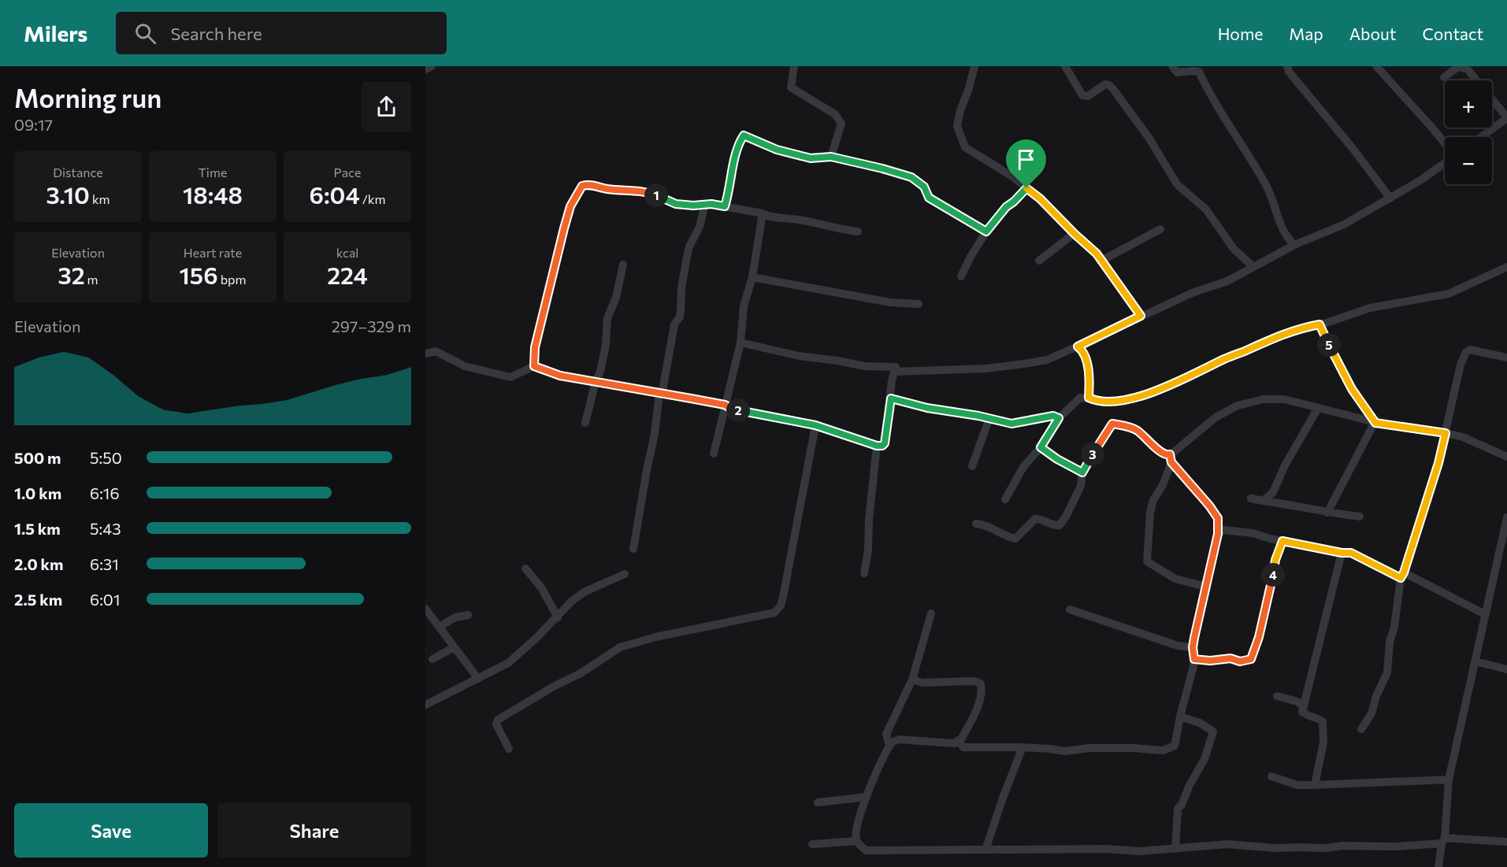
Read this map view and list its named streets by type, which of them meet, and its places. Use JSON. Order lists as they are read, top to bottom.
{
  "page": {
    "header": "Milers",
    "search": "Search here",
    "nav": [
      "Home",
      "Map",
      "About",
      "Contact"
    ],
    "heading": ["Morning run", "09:17"],
    "map_buttons": ["+", "−"],
    "stats": [
      ["Distance", "3.10 km"],
      ["Time", "18:48"],
      ["Pace", "6:04 /km"],
      ["Elevation", "32 m"],
      ["Heart rate", "156 bpm"],
      ["kcal", "224"]
    ],
    "pins": [
      "1",
      "5",
      "2",
      "3",
      "4"
    ],
    "chart": ["Elevation", "297–329 m"],
    "list": [
      {
        "name": "500 m",
        "note": "5:50"
      },
      {
        "name": "1.0 km",
        "note": "6:16"
      },
      {
        "name": "1.5 km",
        "note": "5:43"
      },
      {
        "name": "2.0 km",
        "note": "6:31"
      },
      {
        "name": "2.5 km",
        "note": "6:01"
      }
    ],
    "buttons": ["Save", "Share"]
  }
}
